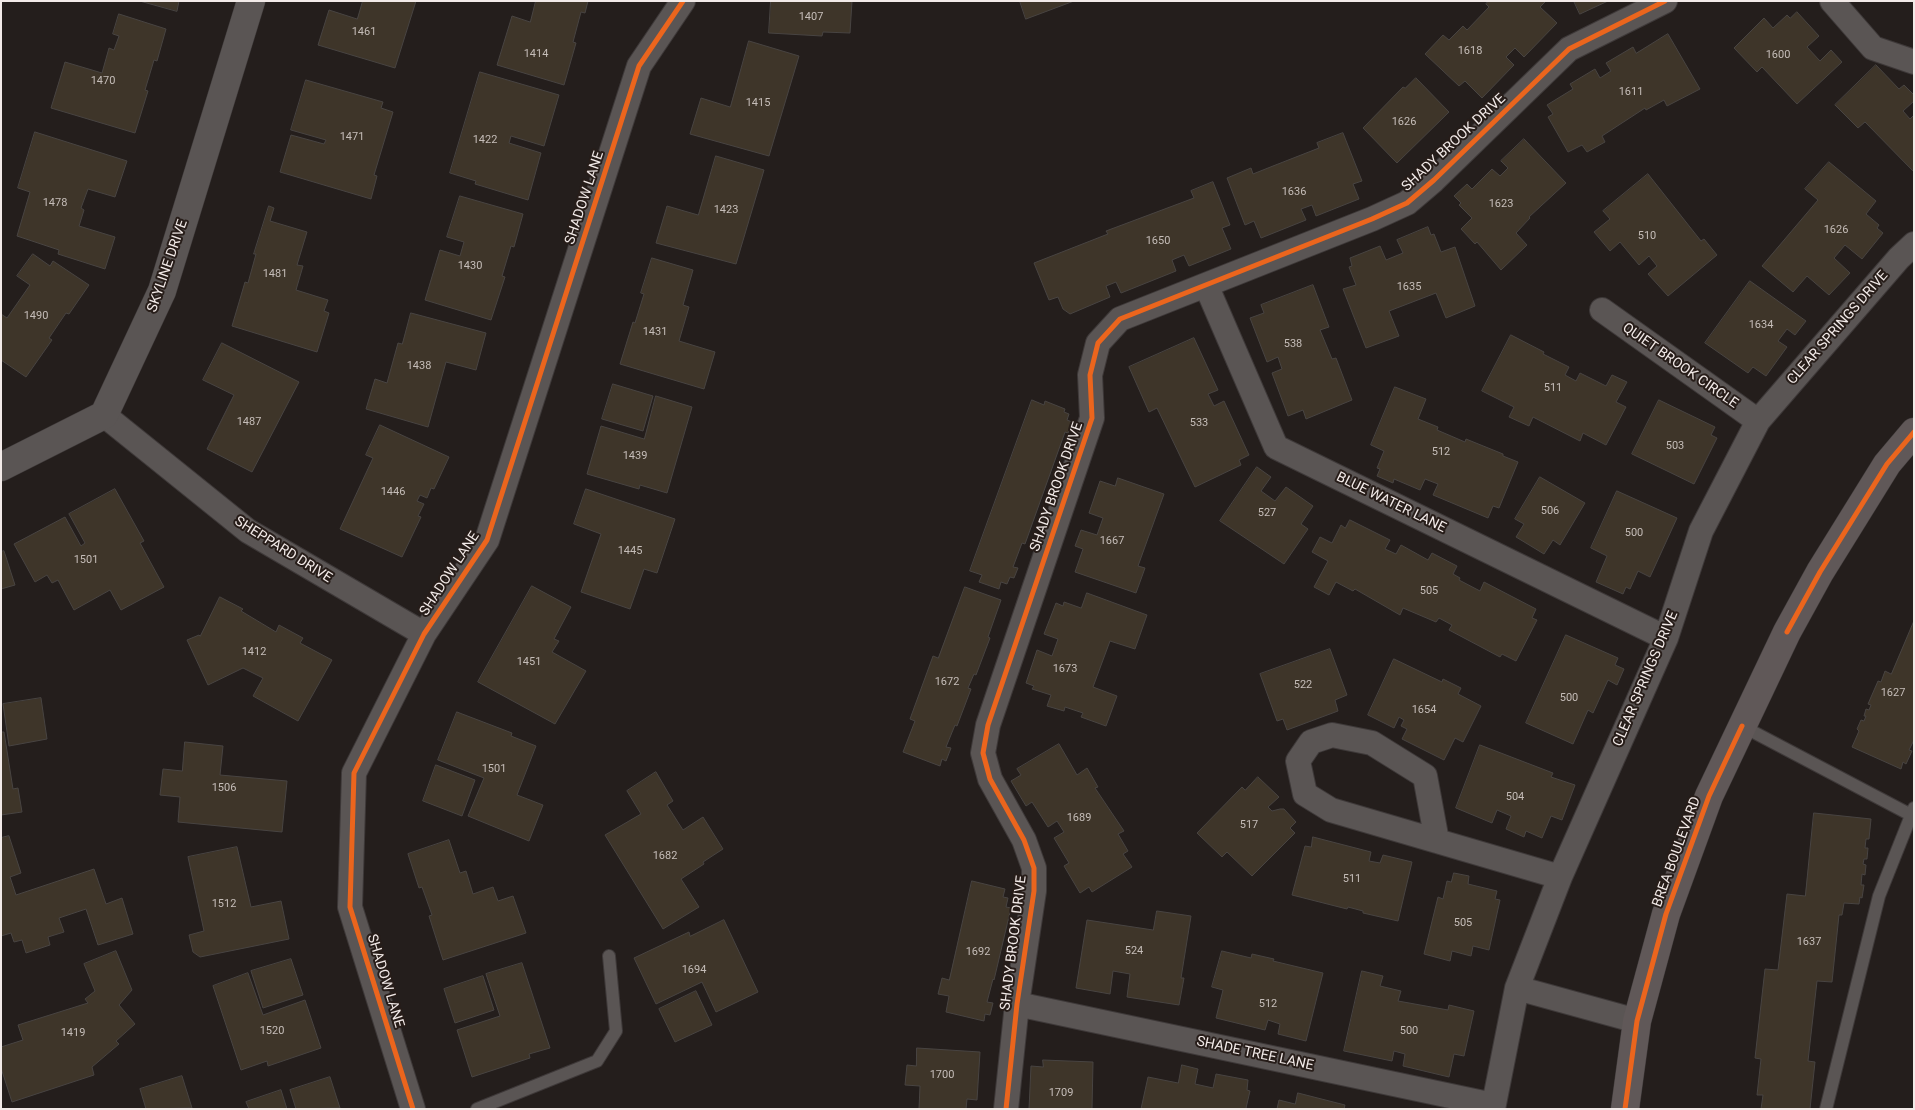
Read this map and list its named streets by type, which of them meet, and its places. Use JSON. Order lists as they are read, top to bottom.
{
  "streets": {
    "main road": ["BREA BOULEVARD"],
    "street": [
      "SHADY BROOK DRIVE",
      "SHADOW LANE",
      "SKYLINE DRIVE",
      "CLEAR SPRINGS DRIVE",
      "QUIET BROOK CIRCLE",
      "BLUE WATER LANE",
      "SHEPPARD DRIVE",
      "SHADE TREE LANE"
    ]
  },
  "crossings": [
    ["SHADY BROOK DRIVE", "BLUE WATER LANE"],
    ["SHADY BROOK DRIVE", "SHADE TREE LANE"],
    ["SHADOW LANE", "SHEPPARD DRIVE"],
    ["SKYLINE DRIVE", "SHEPPARD DRIVE"],
    ["CLEAR SPRINGS DRIVE", "QUIET BROOK CIRCLE"],
    ["CLEAR SPRINGS DRIVE", "BLUE WATER LANE"],
    ["CLEAR SPRINGS DRIVE", "SHADE TREE LANE"]
  ],
  "house_numbers": [
    "1407",
    "1461",
    "1618",
    "1414",
    "1600",
    "1470",
    "1611",
    "1415",
    "1626",
    "1471",
    "1422",
    "1636",
    "1478",
    "1623",
    "1423",
    "1626",
    "510",
    "1650",
    "1430",
    "1481",
    "1635",
    "1490",
    "1634",
    "1431",
    "538",
    "1438",
    "511",
    "1487",
    "533",
    "503",
    "512",
    "1439",
    "1446",
    "506",
    "527",
    "500",
    "1667",
    "1445",
    "1501",
    "505",
    "1412",
    "1451",
    "1673",
    "1672",
    "522",
    "1627",
    "500",
    "1654",
    "1501",
    "1506",
    "504",
    "1689",
    "517",
    "1682",
    "511",
    "1512",
    "505",
    "1637",
    "524",
    "1692",
    "1694",
    "512",
    "1520",
    "500",
    "1419",
    "1700",
    "1709"
  ]
}
